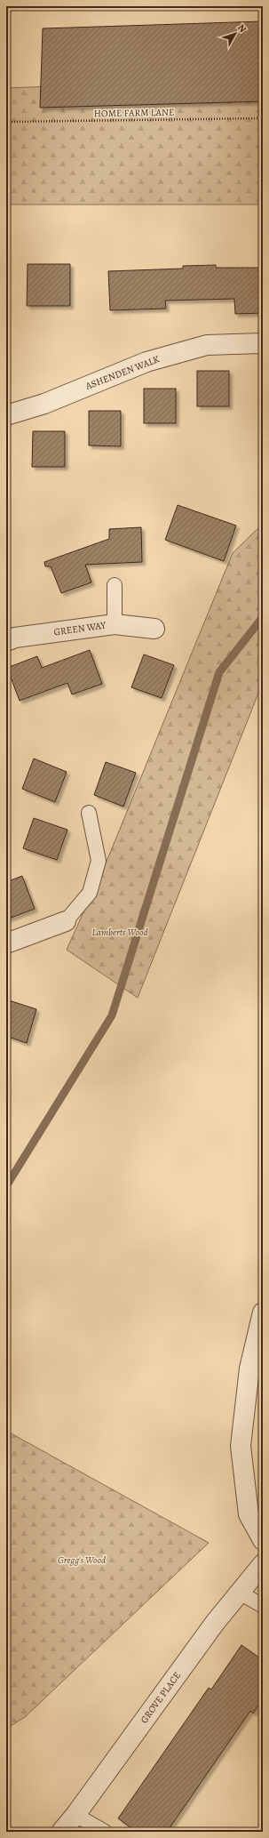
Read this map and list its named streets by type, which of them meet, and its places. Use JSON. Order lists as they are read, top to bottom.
{
  "streets": {
    "street": ["ASHENDEN WALK", "GREEN WAY", "GROVE PLACE"],
    "path": ["HOME FARM LANE"]
  },
  "parks": ["Lamberts Wood", "Gregg's Wood"],
  "north": "top right"
}
